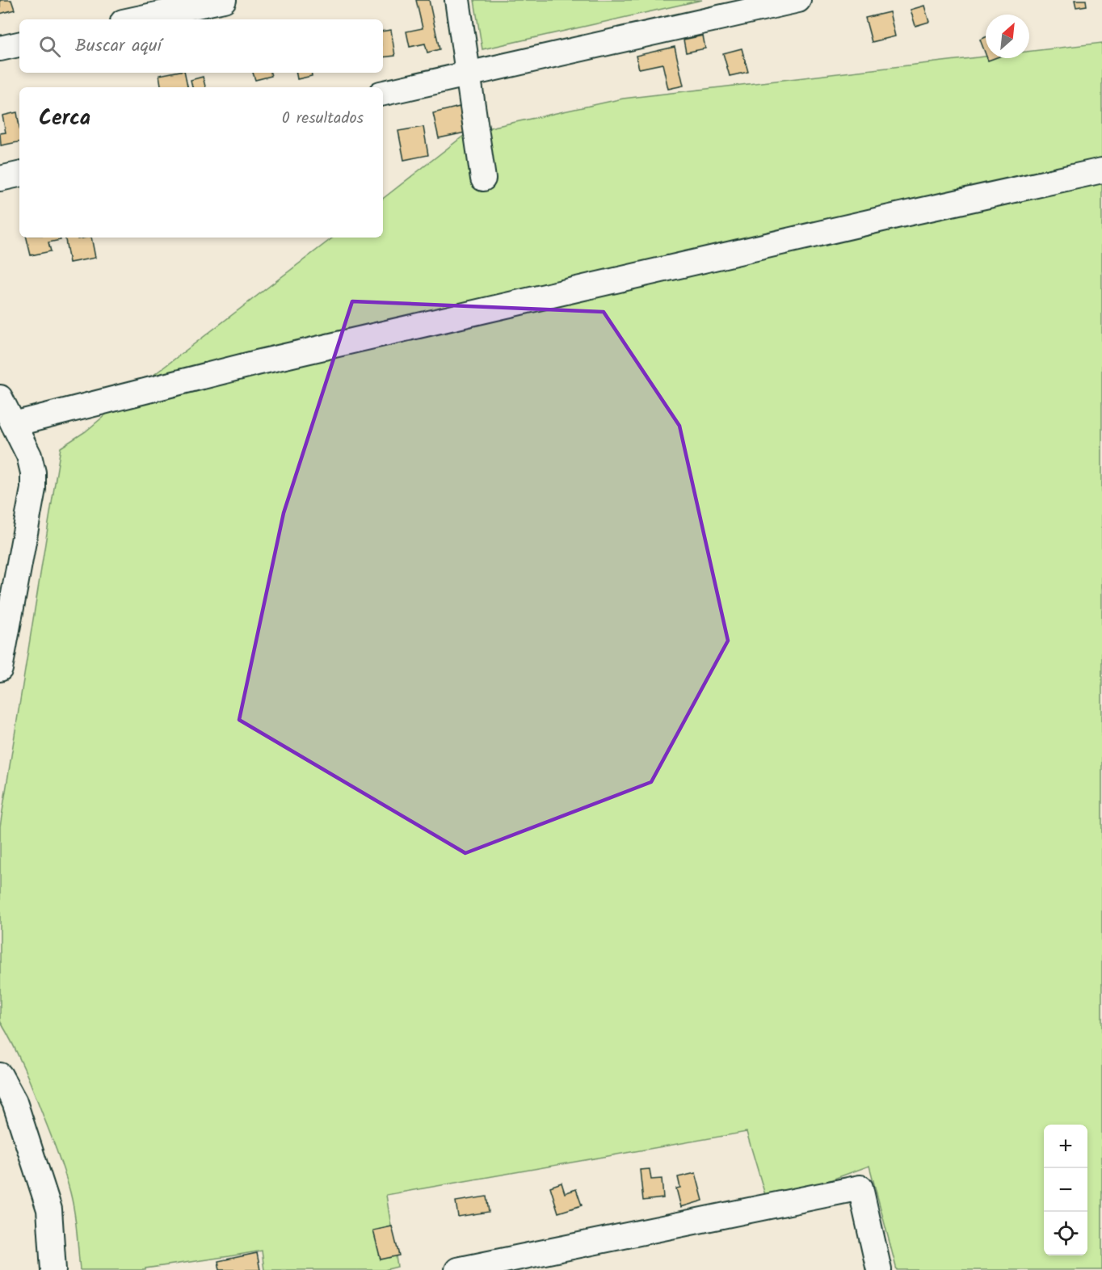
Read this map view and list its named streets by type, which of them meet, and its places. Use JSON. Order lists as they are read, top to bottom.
{
  "north": "top right",
  "page": {
    "search": "Buscar aquí",
    "heading": ["Cerca", "0 resultados"],
    "map_buttons": ["+", "−"]
  }
}
